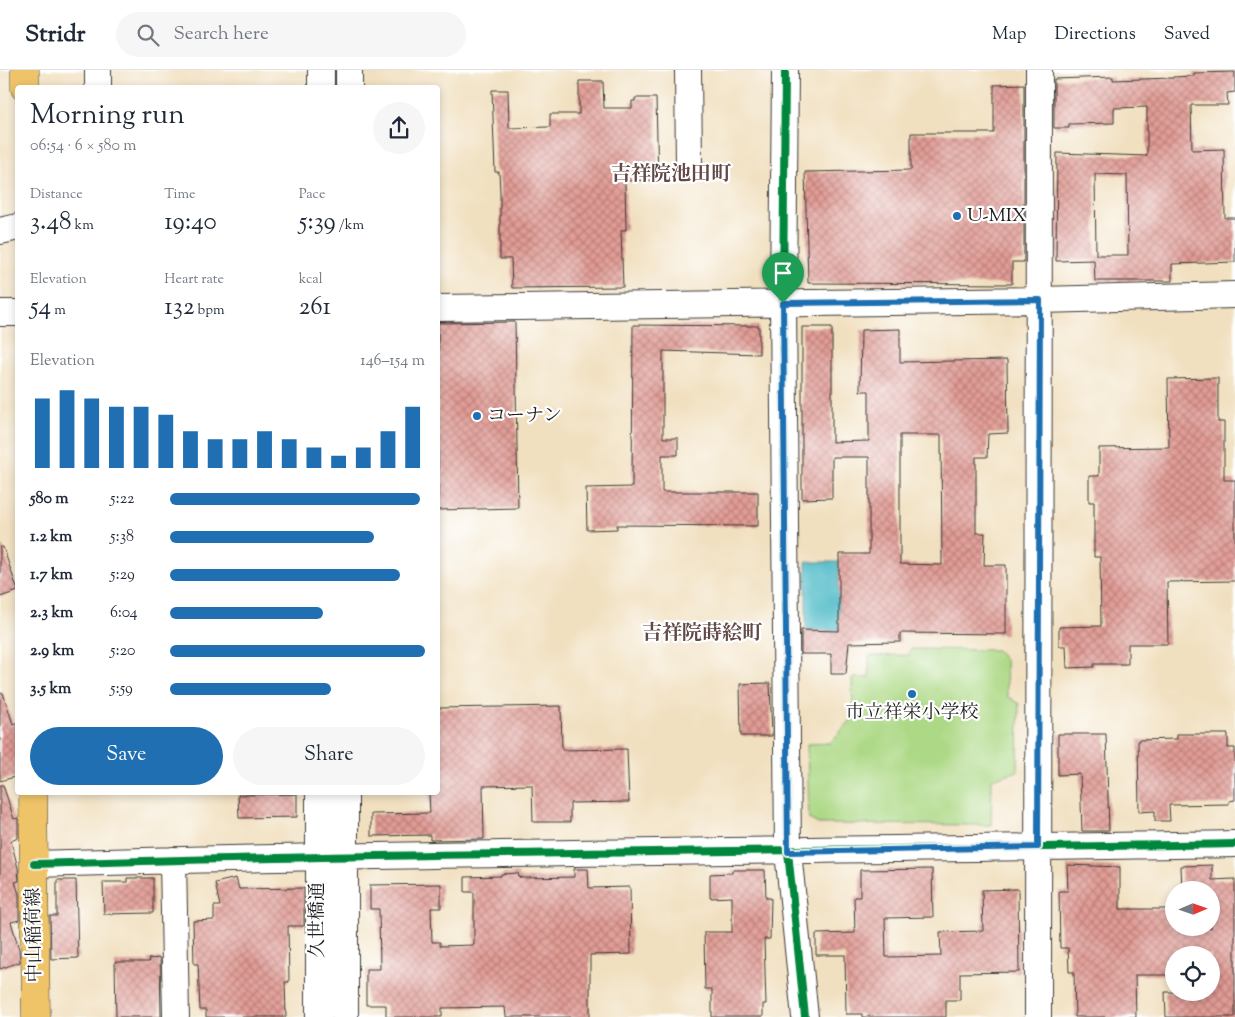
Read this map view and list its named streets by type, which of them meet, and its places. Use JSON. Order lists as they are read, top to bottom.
{
  "streets": {
    "main road": ["中山稲荷線"],
    "street": ["久世橋通"]
  },
  "districts": ["吉祥院池田町", "吉祥院蒔絵町"],
  "places": ["U-MIX", "コーナン", "市立祥栄小学校"],
  "north": "right",
  "page": {
    "header": "Stridr",
    "search": "Search here",
    "nav": ["Map", "Directions", "Saved"],
    "heading": ["Morning run", "06:54 · 6 × 580 m"],
    "stats": [
      ["Distance", "3.48 km"],
      ["Time", "19:40"],
      ["Pace", "5:39 /km"],
      ["Elevation", "54 m"],
      ["Heart rate", "132 bpm"],
      ["kcal", "261"]
    ],
    "chart": ["Elevation", "146–154 m"],
    "list": [
      {
        "name": "580 m",
        "note": "5:22"
      },
      {
        "name": "1.2 km",
        "note": "5:38"
      },
      {
        "name": "1.7 km",
        "note": "5:29"
      },
      {
        "name": "2.3 km",
        "note": "6:04"
      },
      {
        "name": "2.9 km",
        "note": "5:20"
      },
      {
        "name": "3.5 km",
        "note": "5:59"
      }
    ],
    "buttons": ["Save", "Share"]
  }
}
